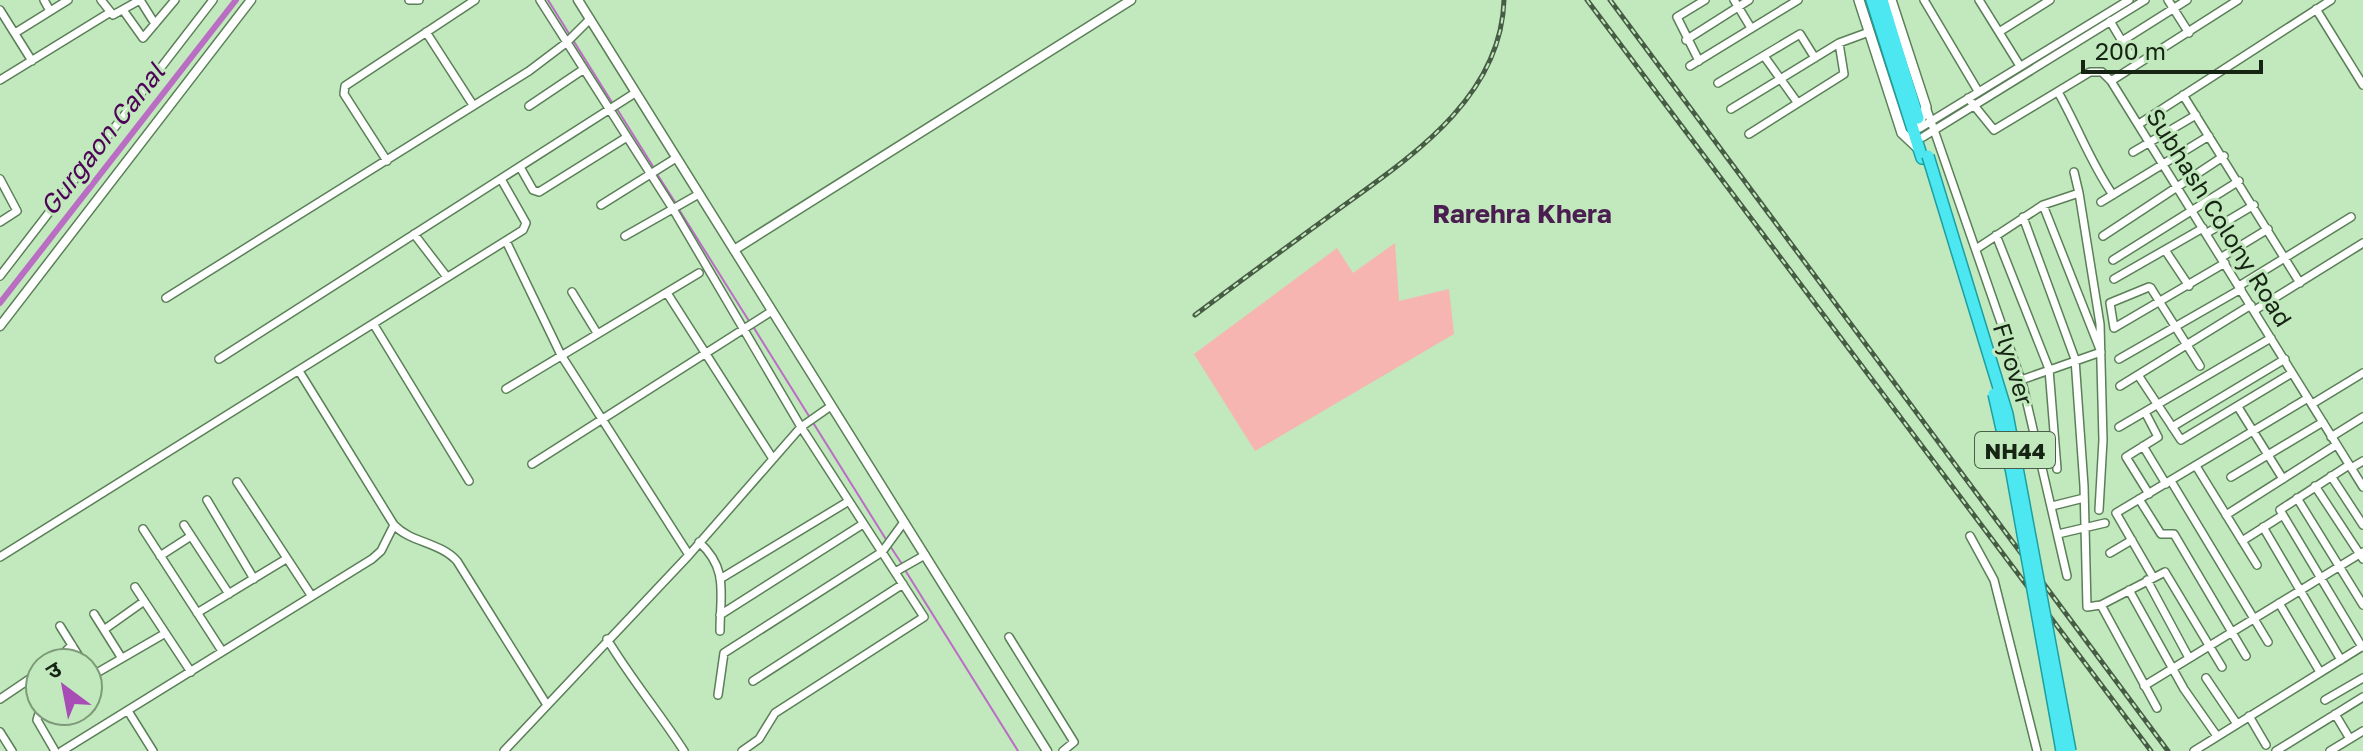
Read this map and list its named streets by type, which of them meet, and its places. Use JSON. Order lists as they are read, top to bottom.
{
  "streets": {
    "highway": ["Flyover", "NH44"],
    "street": ["Subhash Colony Road"]
  },
  "crossings": [
    ["Flyover", "NH44"]
  ],
  "districts": ["Rarehra Khera"],
  "water": ["Gurgaon Canal"],
  "scale_bar": "200 m",
  "north": "top left"
}
